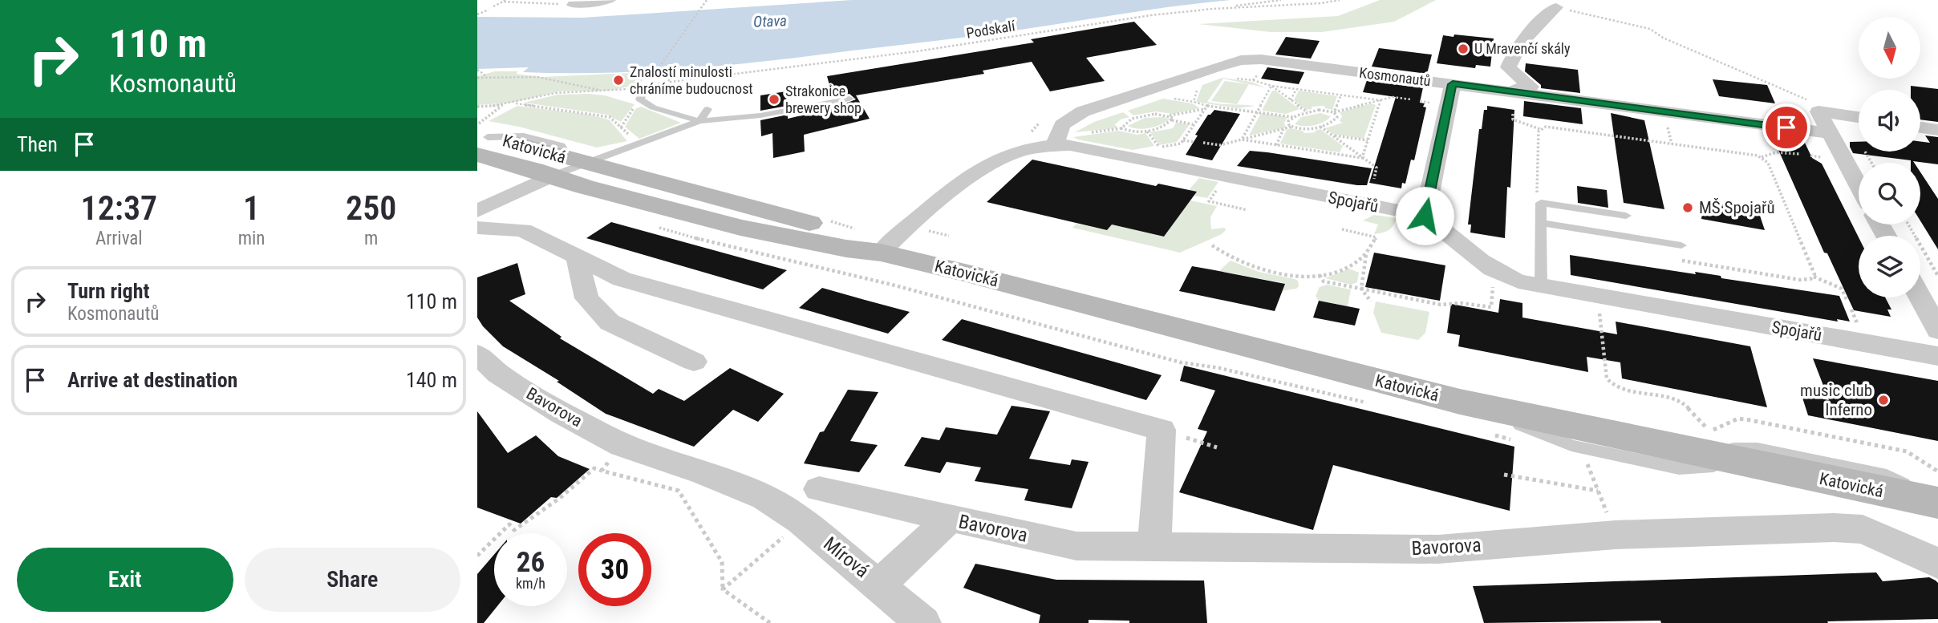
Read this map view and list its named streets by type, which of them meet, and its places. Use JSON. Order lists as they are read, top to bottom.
{
  "streets": {
    "main road": ["Katovická"],
    "street": [
      "Kosmonautů",
      "Spojařů",
      "Bavorova",
      "Mírová"
    ],
    "path": ["Podskalí"]
  },
  "crossings": [
    ["Kosmonautů", "Spojařů"],
    ["Katovická", "Spojařů"],
    ["Bavorova", "Mírová"]
  ],
  "water": ["Otava"],
  "places": [
    "U Mravenčí skály",
    "Znalostí minulosti chráníme budoucnost",
    "Strakonice brewery shop",
    "MŠ Spojařů",
    "music club Inferno"
  ],
  "north": "bottom",
  "page": {
    "turn": ["110 m", "Kosmonautů"],
    "then": "Then",
    "eta": [
      "12:37",
      "Arrival",
      "1",
      "min",
      "250",
      "m"
    ],
    "list": [
      {
        "name": "Turn right",
        "note": "Kosmonautů",
        "value": "110 m"
      },
      {
        "name": "Arrive at destination",
        "value": "140 m"
      }
    ],
    "speed": "26 km/h",
    "limit": "30",
    "buttons": ["Exit", "Share"]
  }
}
